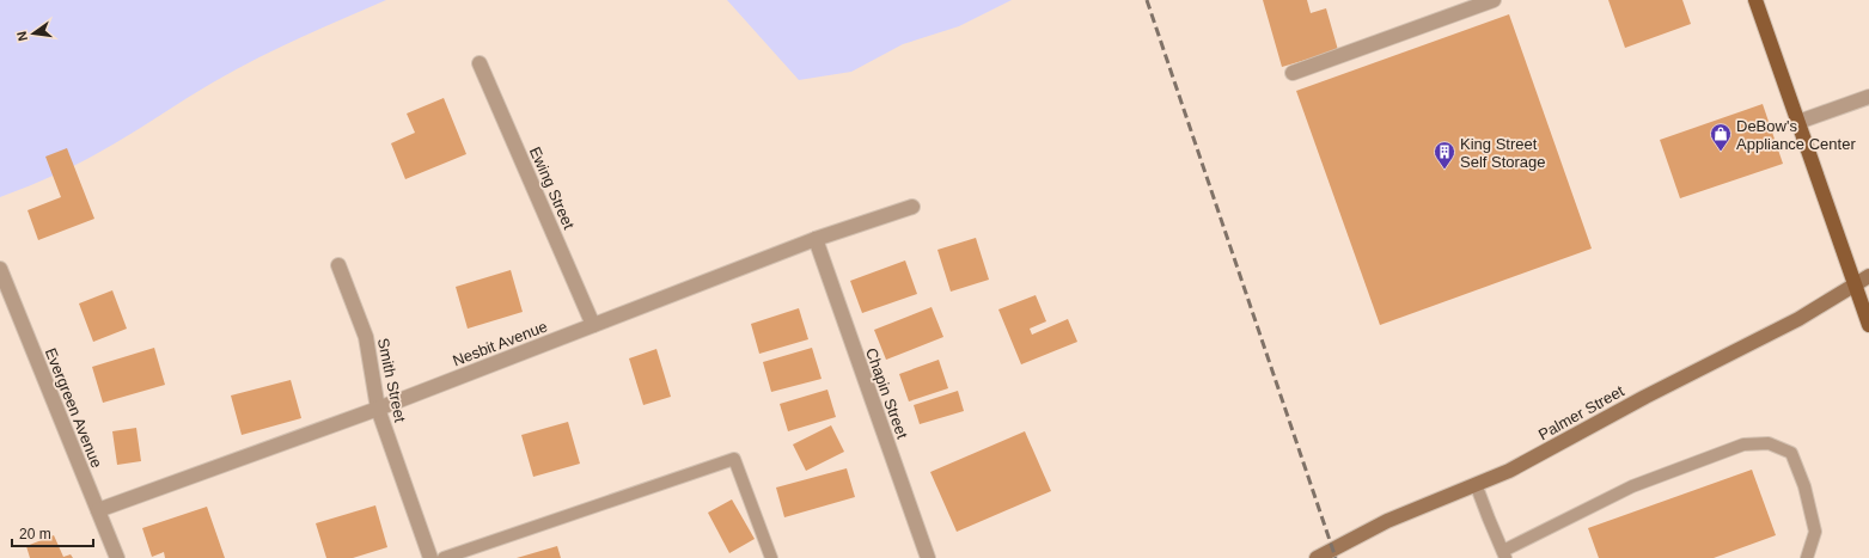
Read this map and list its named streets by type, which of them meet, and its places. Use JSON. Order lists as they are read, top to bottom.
{
  "streets": {
    "street": [
      "Ewing Street",
      "Nesbit Avenue",
      "Smith Street",
      "Chapin Street",
      "Evergreen Avenue",
      "Palmer Street"
    ]
  },
  "crossings": [
    ["Ewing Street", "Nesbit Avenue"],
    ["Nesbit Avenue", "Smith Street"],
    ["Nesbit Avenue", "Chapin Street"],
    ["Nesbit Avenue", "Evergreen Avenue"]
  ],
  "places": {
    "shop": ["DeBow's Appliance Center"],
    "building": ["King Street Self Storage"]
  },
  "scale_bar": "20 m",
  "north": "left"
}
